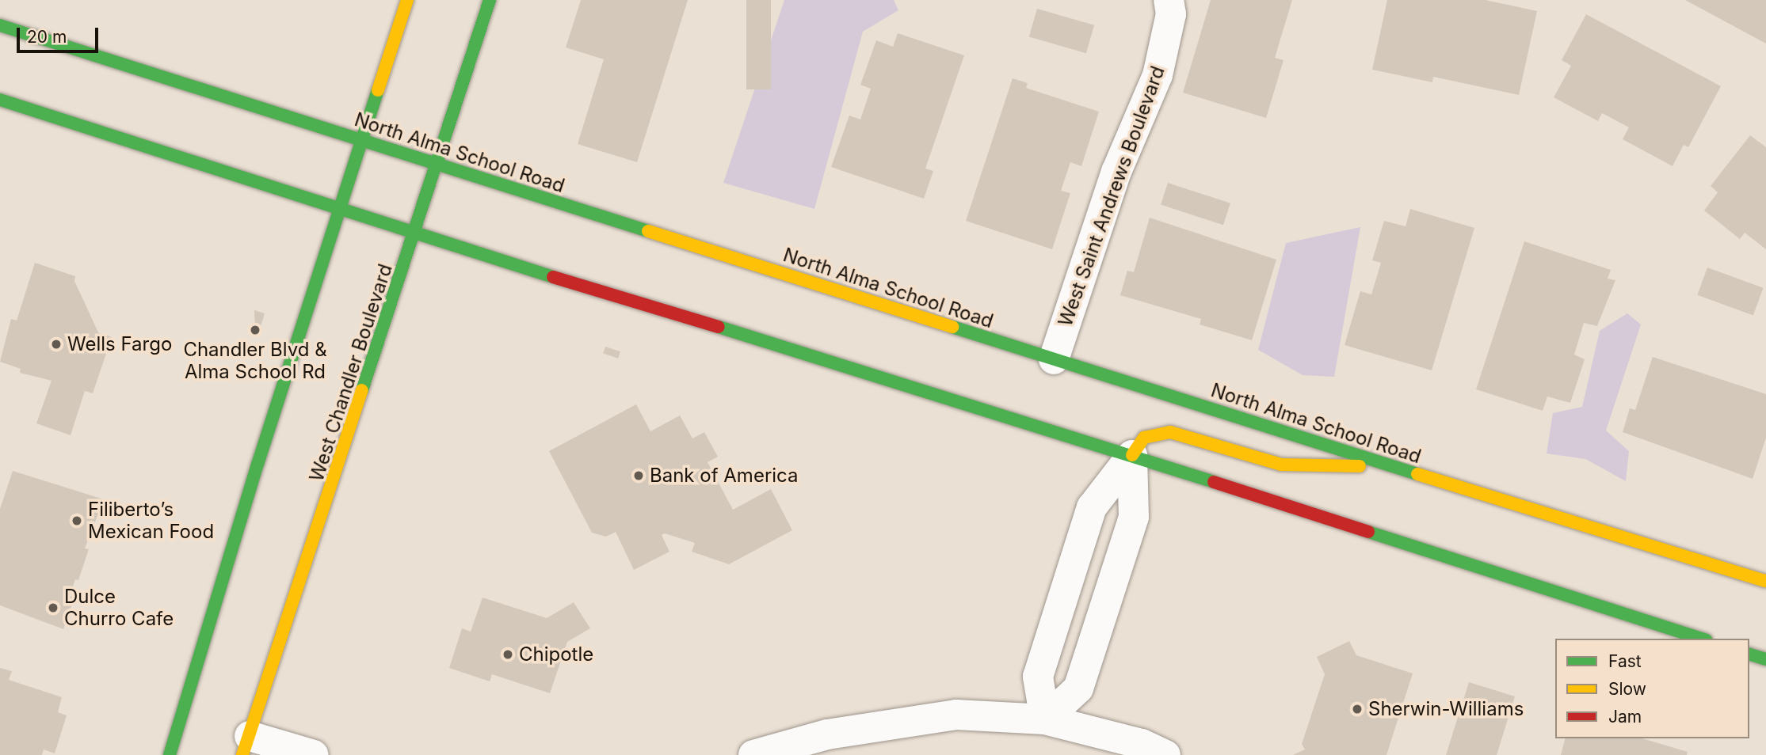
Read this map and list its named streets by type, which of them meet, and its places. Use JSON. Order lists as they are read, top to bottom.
{
  "streets": {
    "main road": ["North Alma School Road", "West Chandler Boulevard"],
    "street": ["West Saint Andrews Boulevard"]
  },
  "crossings": [
    ["North Alma School Road", "West Saint Andrews Boulevard"],
    ["North Alma School Road", "West Chandler Boulevard"]
  ],
  "places": [
    "Chandler Blvd & Alma School Rd",
    "Wells Fargo",
    "Bank of America",
    "Filiberto’s Mexican Food",
    "Dulce Churro Cafe",
    "Chipotle",
    "Sherwin-Williams"
  ],
  "legend": ["Fast", "Slow", "Jam"],
  "scale_bar": "20 m"
}
